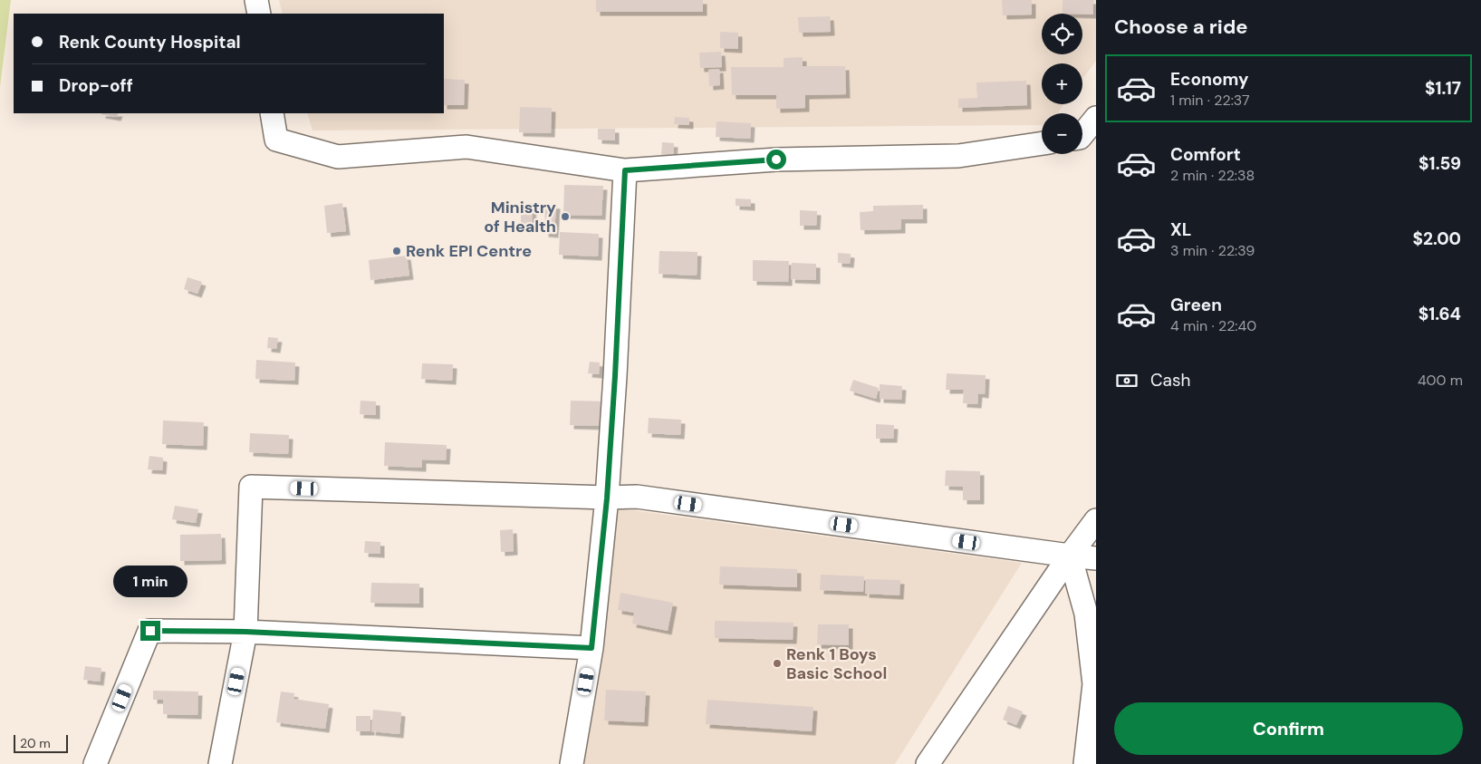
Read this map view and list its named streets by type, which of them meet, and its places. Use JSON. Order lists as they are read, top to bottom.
{
  "places": ["Ministry of Health", "Renk EPI Centre", "Renk 1 Boys Basic School"],
  "scale_bar": "20 m",
  "page": {
    "heading": "Choose a ride",
    "map_buttons": ["+", "−"],
    "banner": ["Renk County Hospital", "Drop-off"],
    "list": [
      {
        "name": "Economy",
        "note": "1 min · 22:37",
        "value": "$1.17"
      },
      {
        "name": "Comfort",
        "note": "2 min · 22:38",
        "value": "$1.59"
      },
      {
        "name": "XL",
        "note": "3 min · 22:39",
        "value": "$2.00"
      },
      {
        "name": "Green",
        "note": "4 min · 22:40",
        "value": "$1.64"
      }
    ],
    "pay": ["Cash", "400 m"],
    "bubble": "1 min",
    "buttons": "Confirm",
    "scale": "20 m"
  }
}
